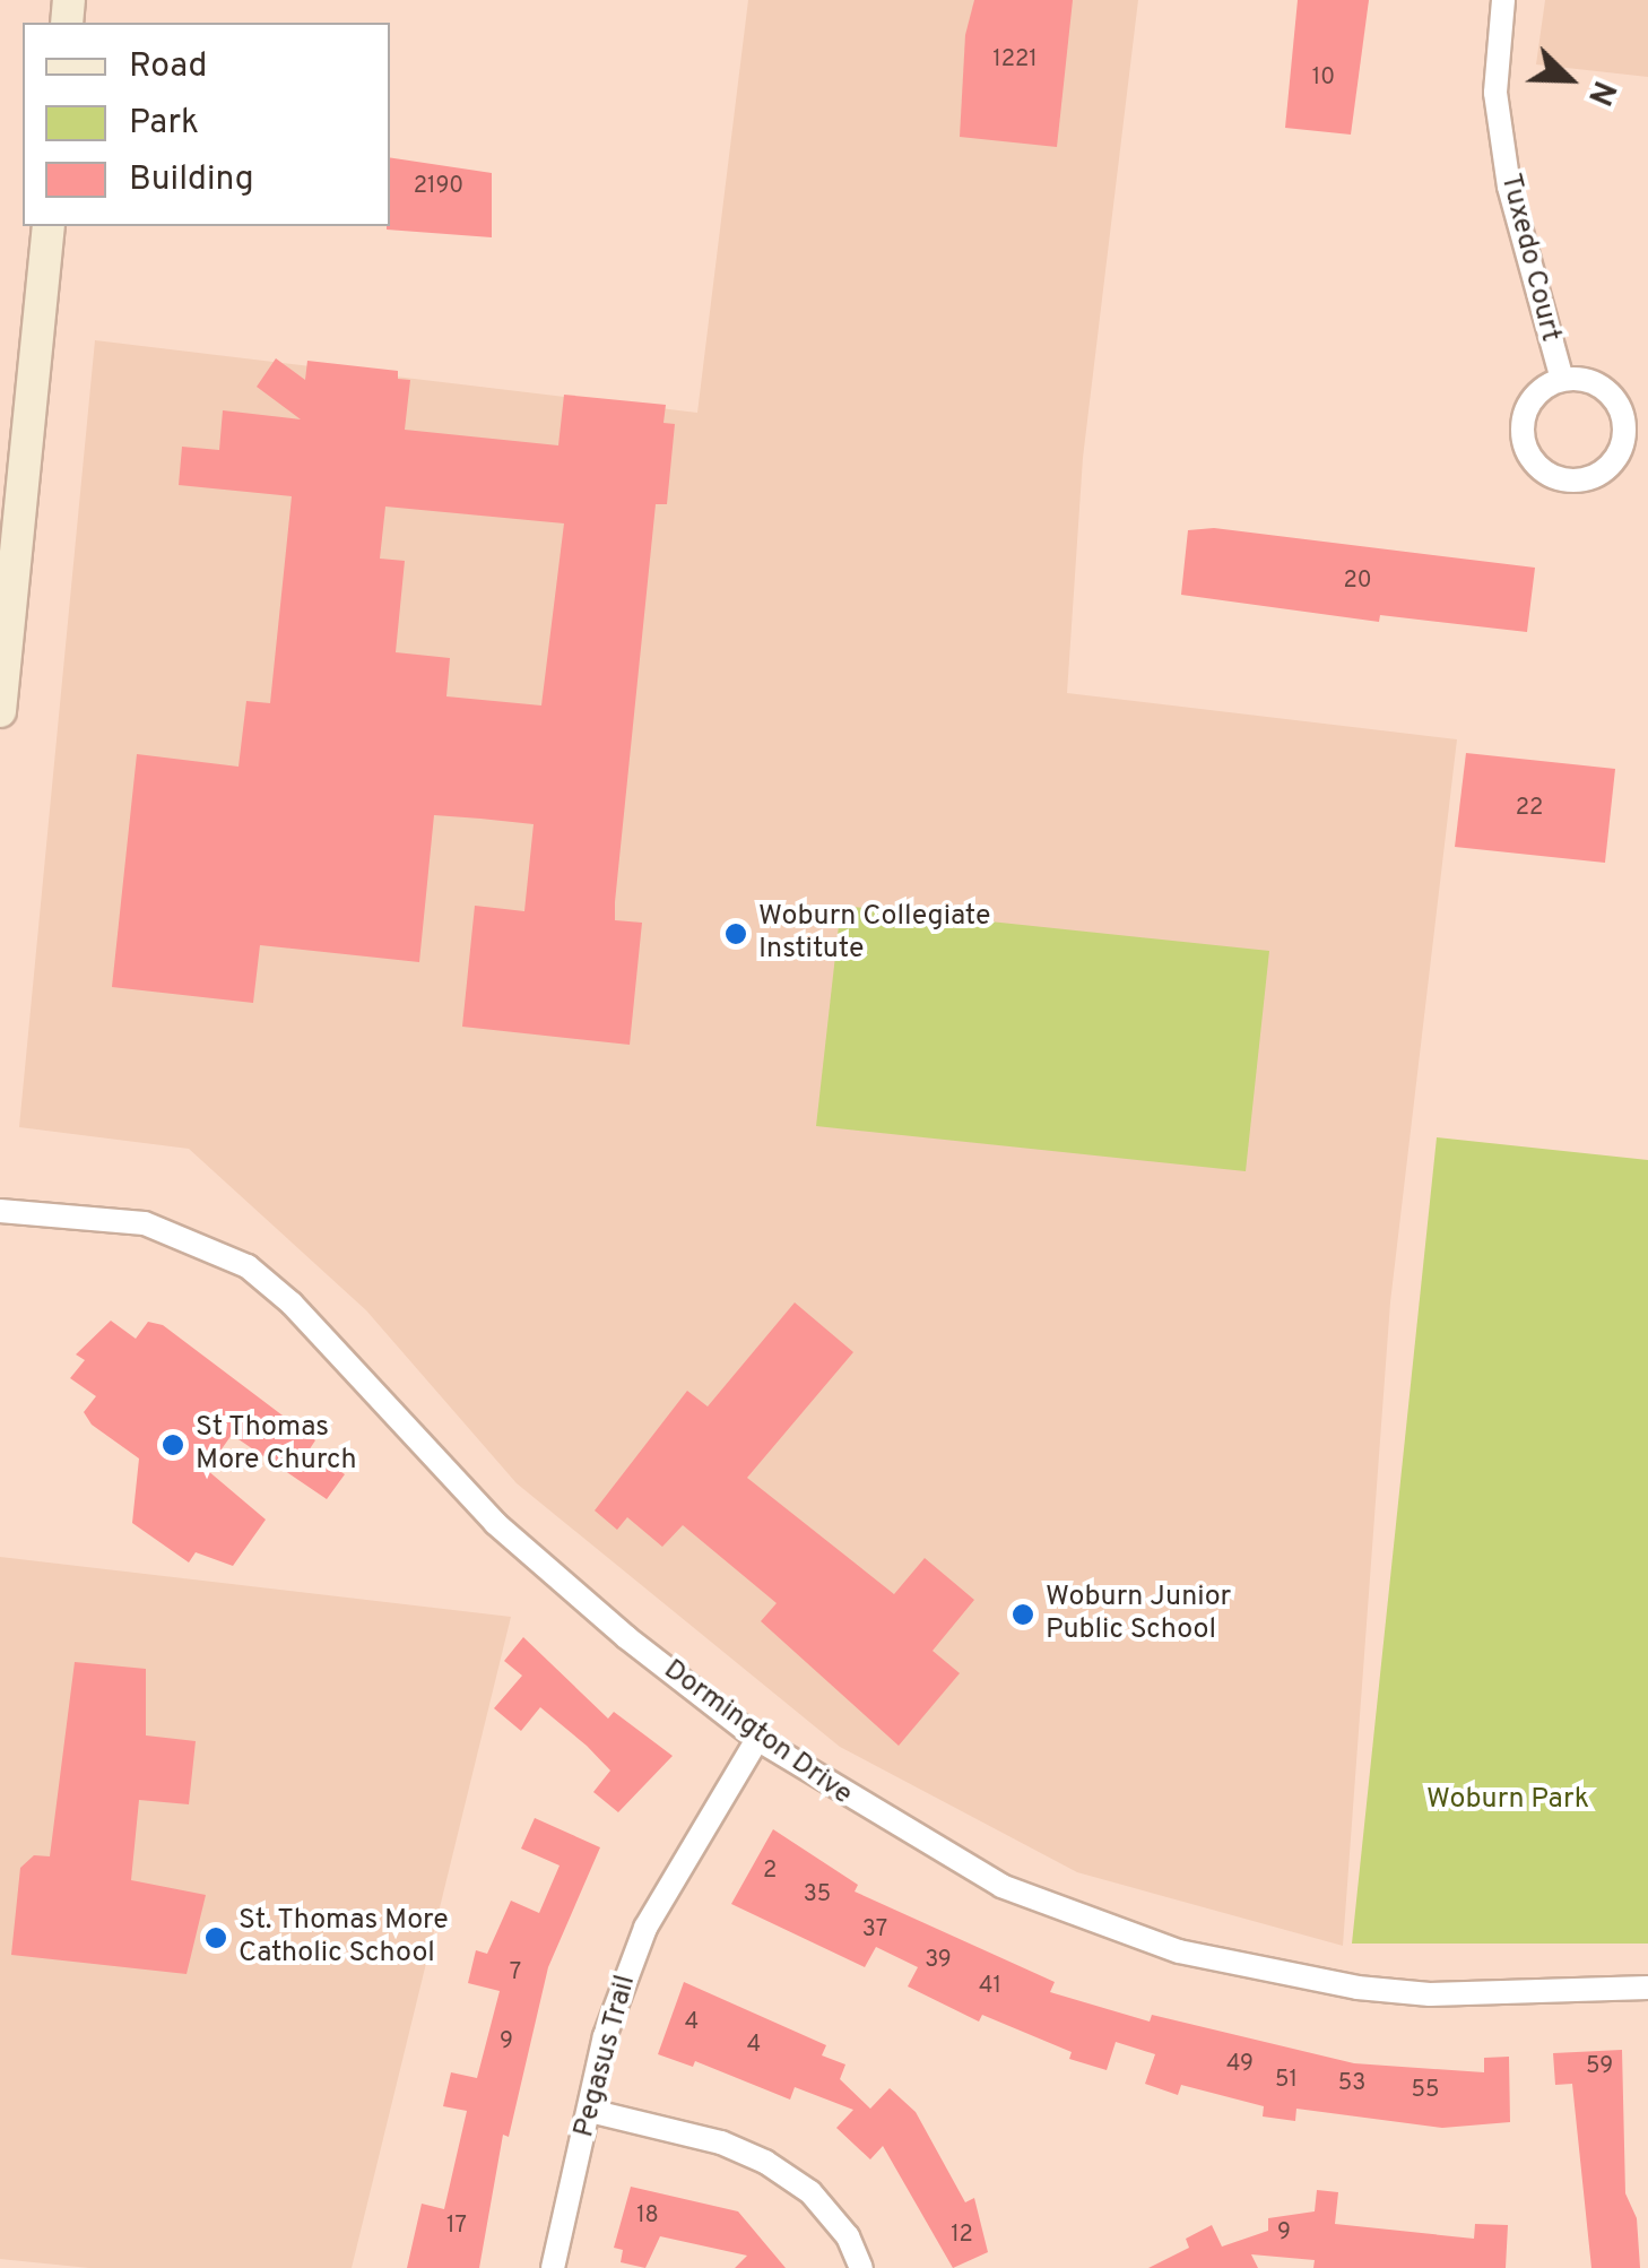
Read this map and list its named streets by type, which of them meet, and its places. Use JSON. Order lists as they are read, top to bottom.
{
  "streets": {
    "street": ["Tuxedo Court", "Dormington Drive", "Pegasus Trail"]
  },
  "crossings": [
    ["Dormington Drive", "Pegasus Trail"]
  ],
  "parks": ["Woburn Park"],
  "places": [
    "Woburn Collegiate Institute",
    "St Thomas More Church",
    "Woburn Junior Public School",
    "St. Thomas More Catholic School"
  ],
  "house_numbers": [
    "1221",
    "10",
    "2190",
    "20",
    "22",
    "2",
    "35",
    "37",
    "39",
    "7",
    "41",
    "4",
    "9",
    "4",
    "49",
    "59",
    "51",
    "53",
    "55",
    "18",
    "17",
    "9",
    "12"
  ],
  "legend": ["Road", "Park", "Building"],
  "north": "bottom right"
}
